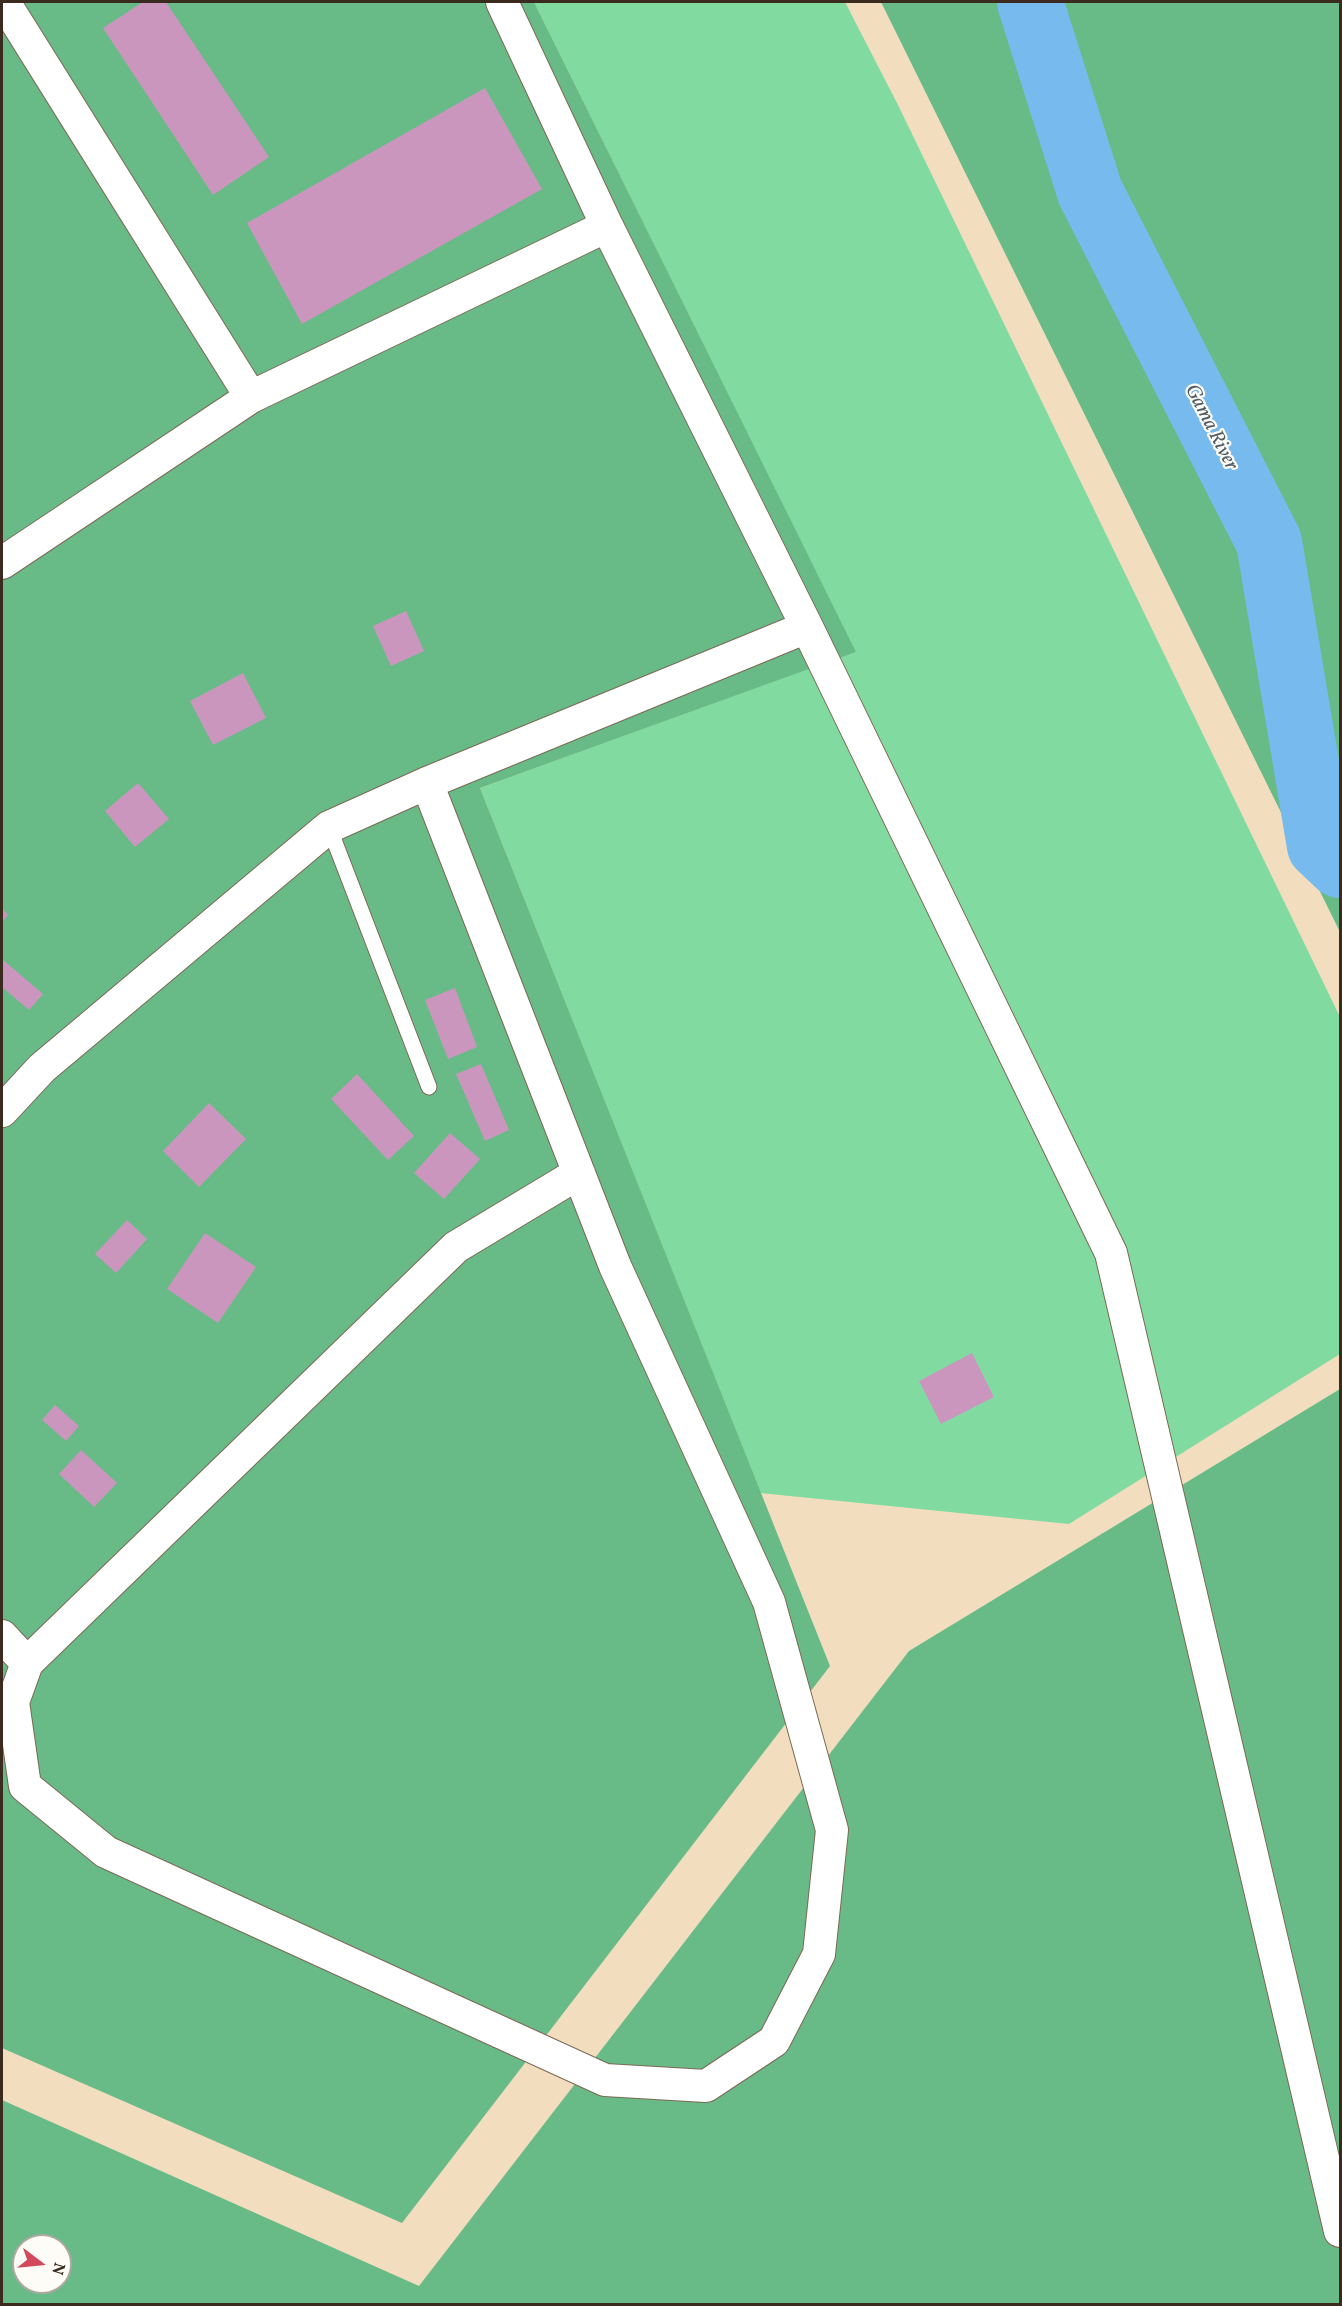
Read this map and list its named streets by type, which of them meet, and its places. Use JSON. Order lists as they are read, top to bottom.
{
  "water": ["Gama River"],
  "north": "right"
}
